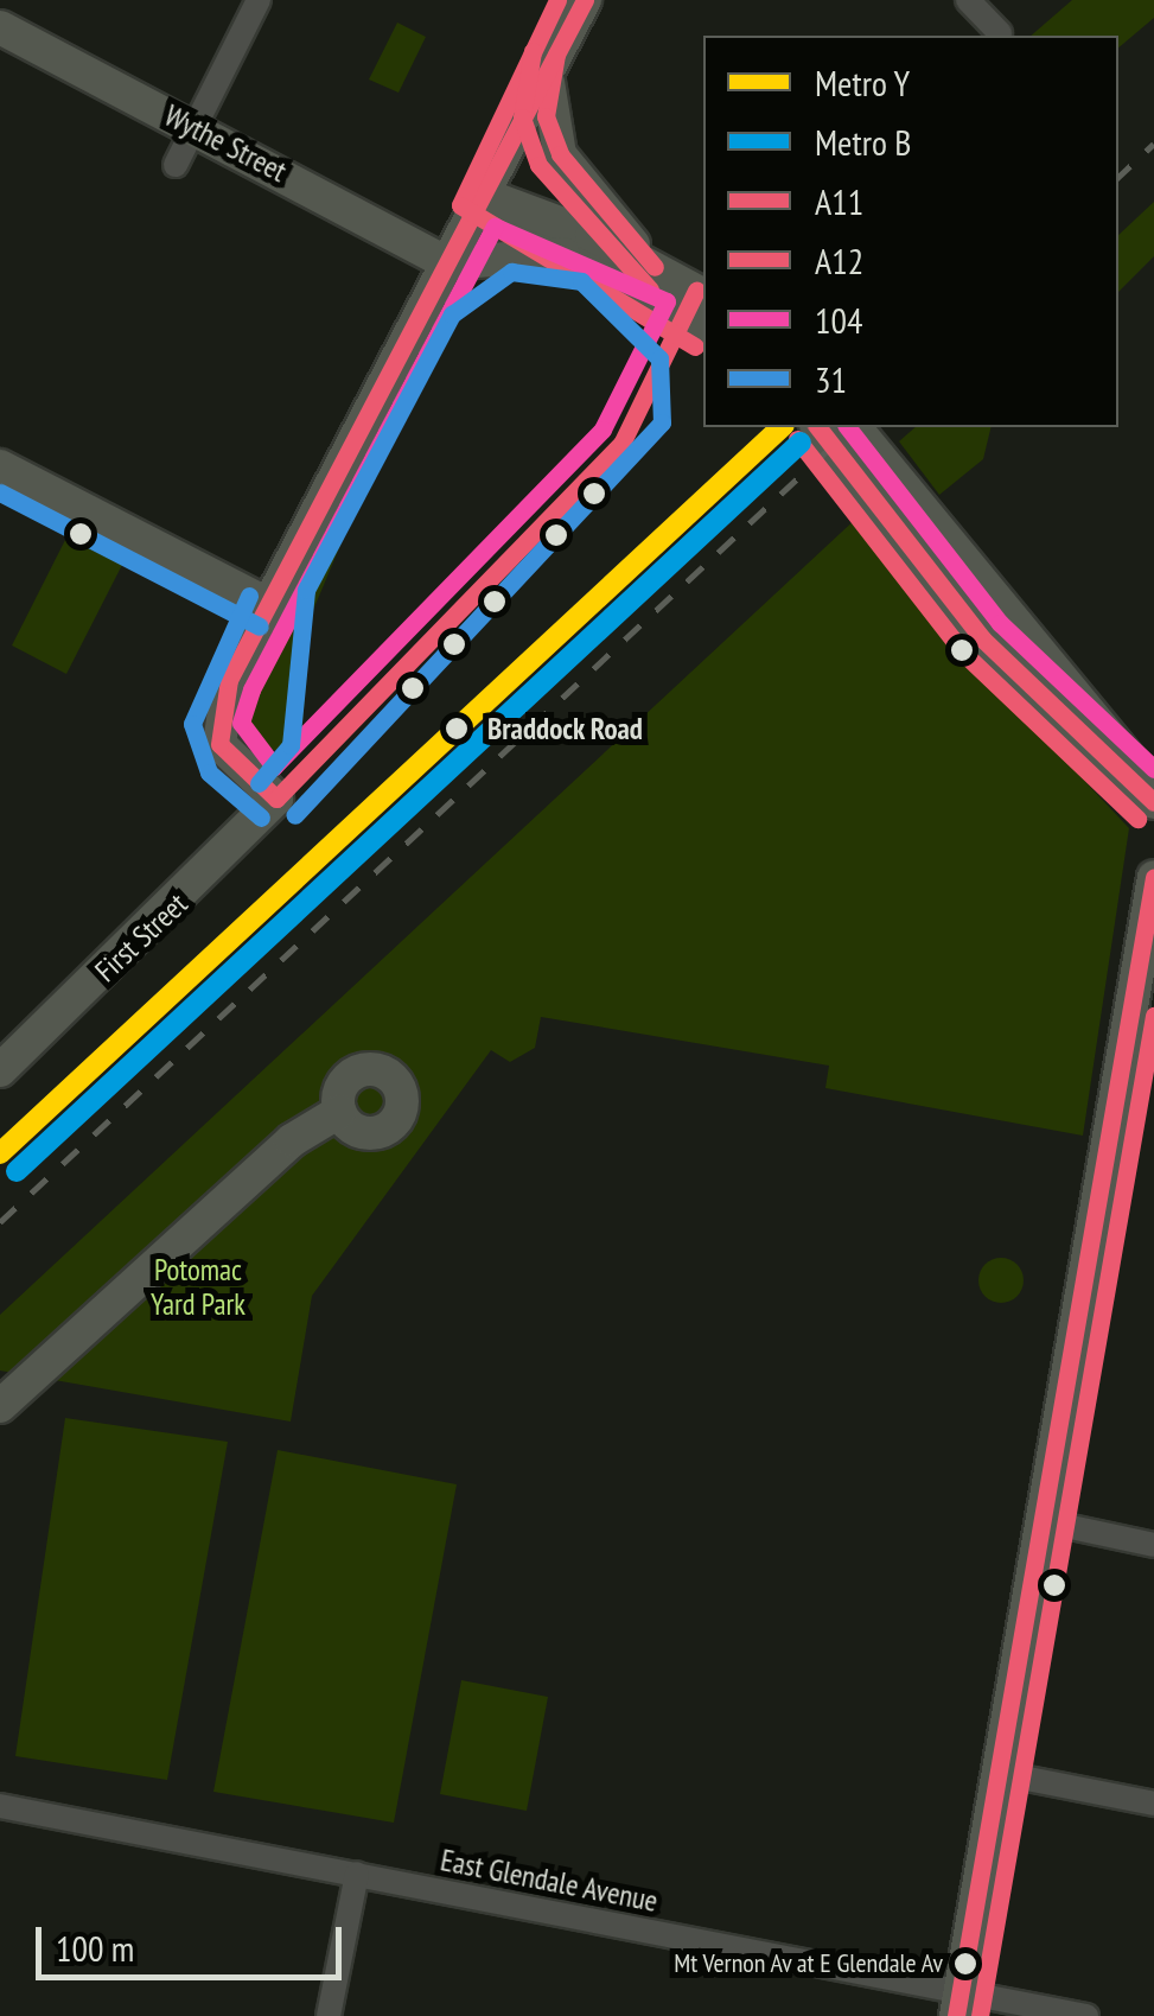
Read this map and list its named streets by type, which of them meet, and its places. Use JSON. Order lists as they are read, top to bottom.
{
  "streets": {
    "main road": ["Wythe Street", "First Street"],
    "street": ["East Glendale Avenue"]
  },
  "parks": ["Potomac Yard Park"],
  "places": ["Braddock Road", "Mt Vernon Av at E Glendale Av"],
  "lines": [
    "transit line A11",
    "transit line A12",
    "transit line 104",
    "transit line 31",
    "metro line Y",
    "metro line B"
  ],
  "legend": [
    "Metro Y",
    "Metro B",
    "A11",
    "A12",
    "104",
    "31"
  ],
  "scale_bar": "100 m"
}
